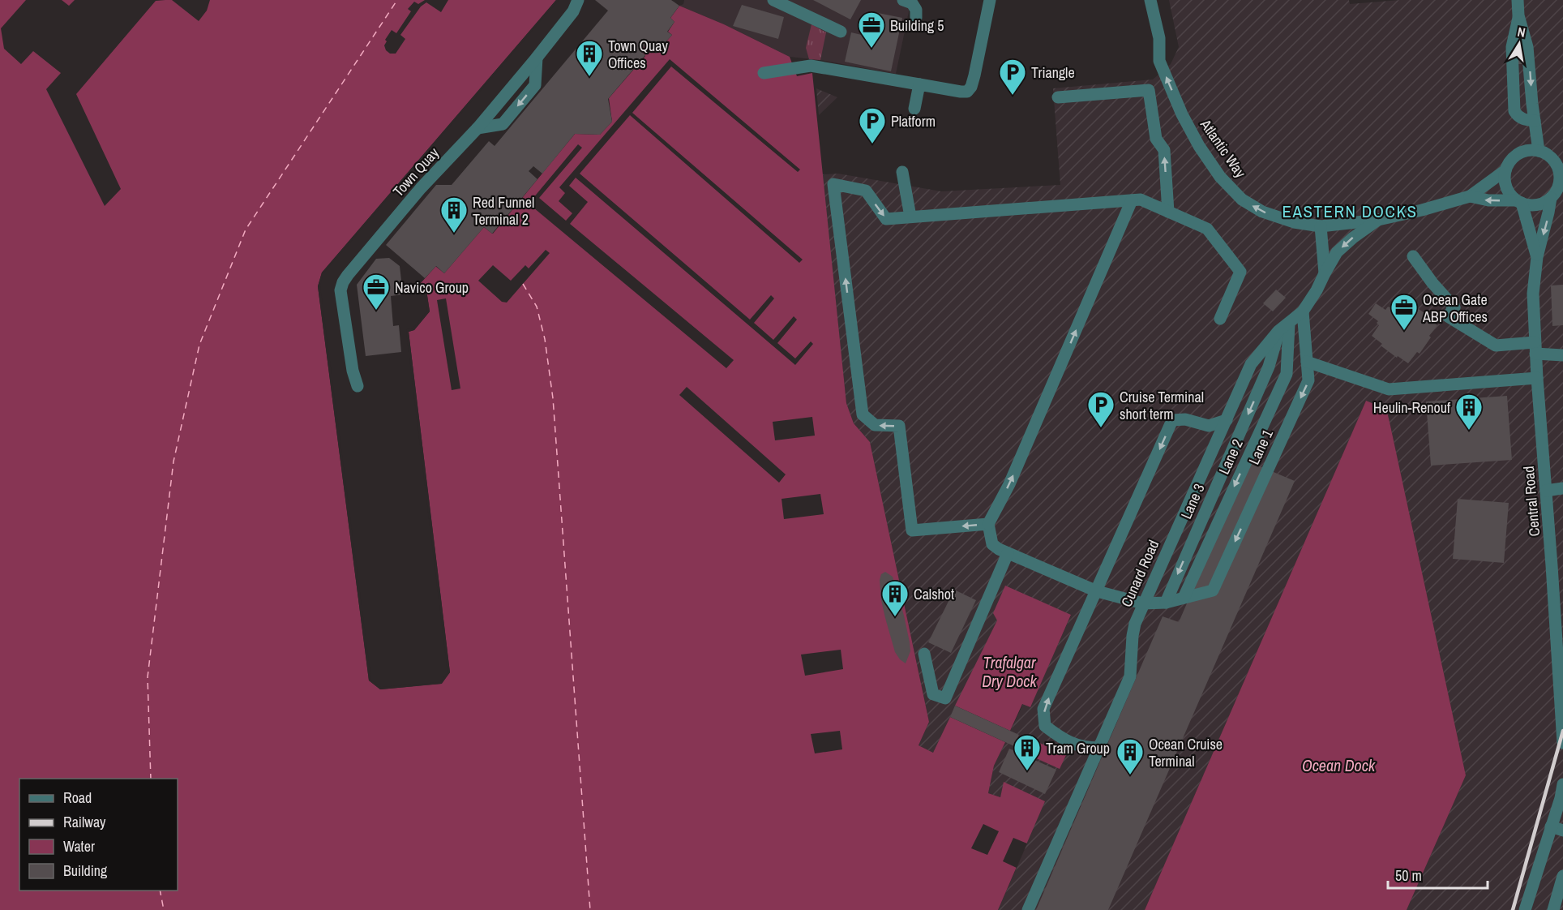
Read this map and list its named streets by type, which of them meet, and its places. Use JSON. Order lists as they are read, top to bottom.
{
  "streets": {
    "street": [
      "Atlantic Way",
      "Town Quay",
      "Lane 1",
      "Lane 2",
      "Lane 3",
      "Central Road",
      "Cunard Road"
    ]
  },
  "crossings": [
    ["Atlantic Way", "Central Road"],
    ["Atlantic Way", "Cunard Road"],
    ["Lane 1", "Lane 2"],
    ["Lane 1", "Cunard Road"],
    ["Lane 2", "Lane 3"],
    ["Lane 2", "Cunard Road"],
    ["Lane 3", "Cunard Road"]
  ],
  "one_way": [
    "Atlantic Way",
    "Lane 1",
    "Lane 2",
    "Lane 3"
  ],
  "districts": ["EASTERN DOCKS"],
  "water": ["Trafalgar Dry Dock", "Ocean Dock"],
  "places": {
    "office": ["Building 5", "Navico Group", "Ocean Gate ABP Offices"],
    "building": [
      "Town Quay Offices",
      "Red Funnel Terminal 2",
      "Heulin-Renouf",
      "Calshot",
      "Tram Group",
      "Ocean Cruise Terminal"
    ],
    "parking": ["Triangle", "Platform", "Cruise Terminal short term"]
  },
  "legend": [
    "Road",
    "Railway",
    "Water",
    "Building"
  ],
  "scale_bar": "50 m",
  "north": "top"
}
